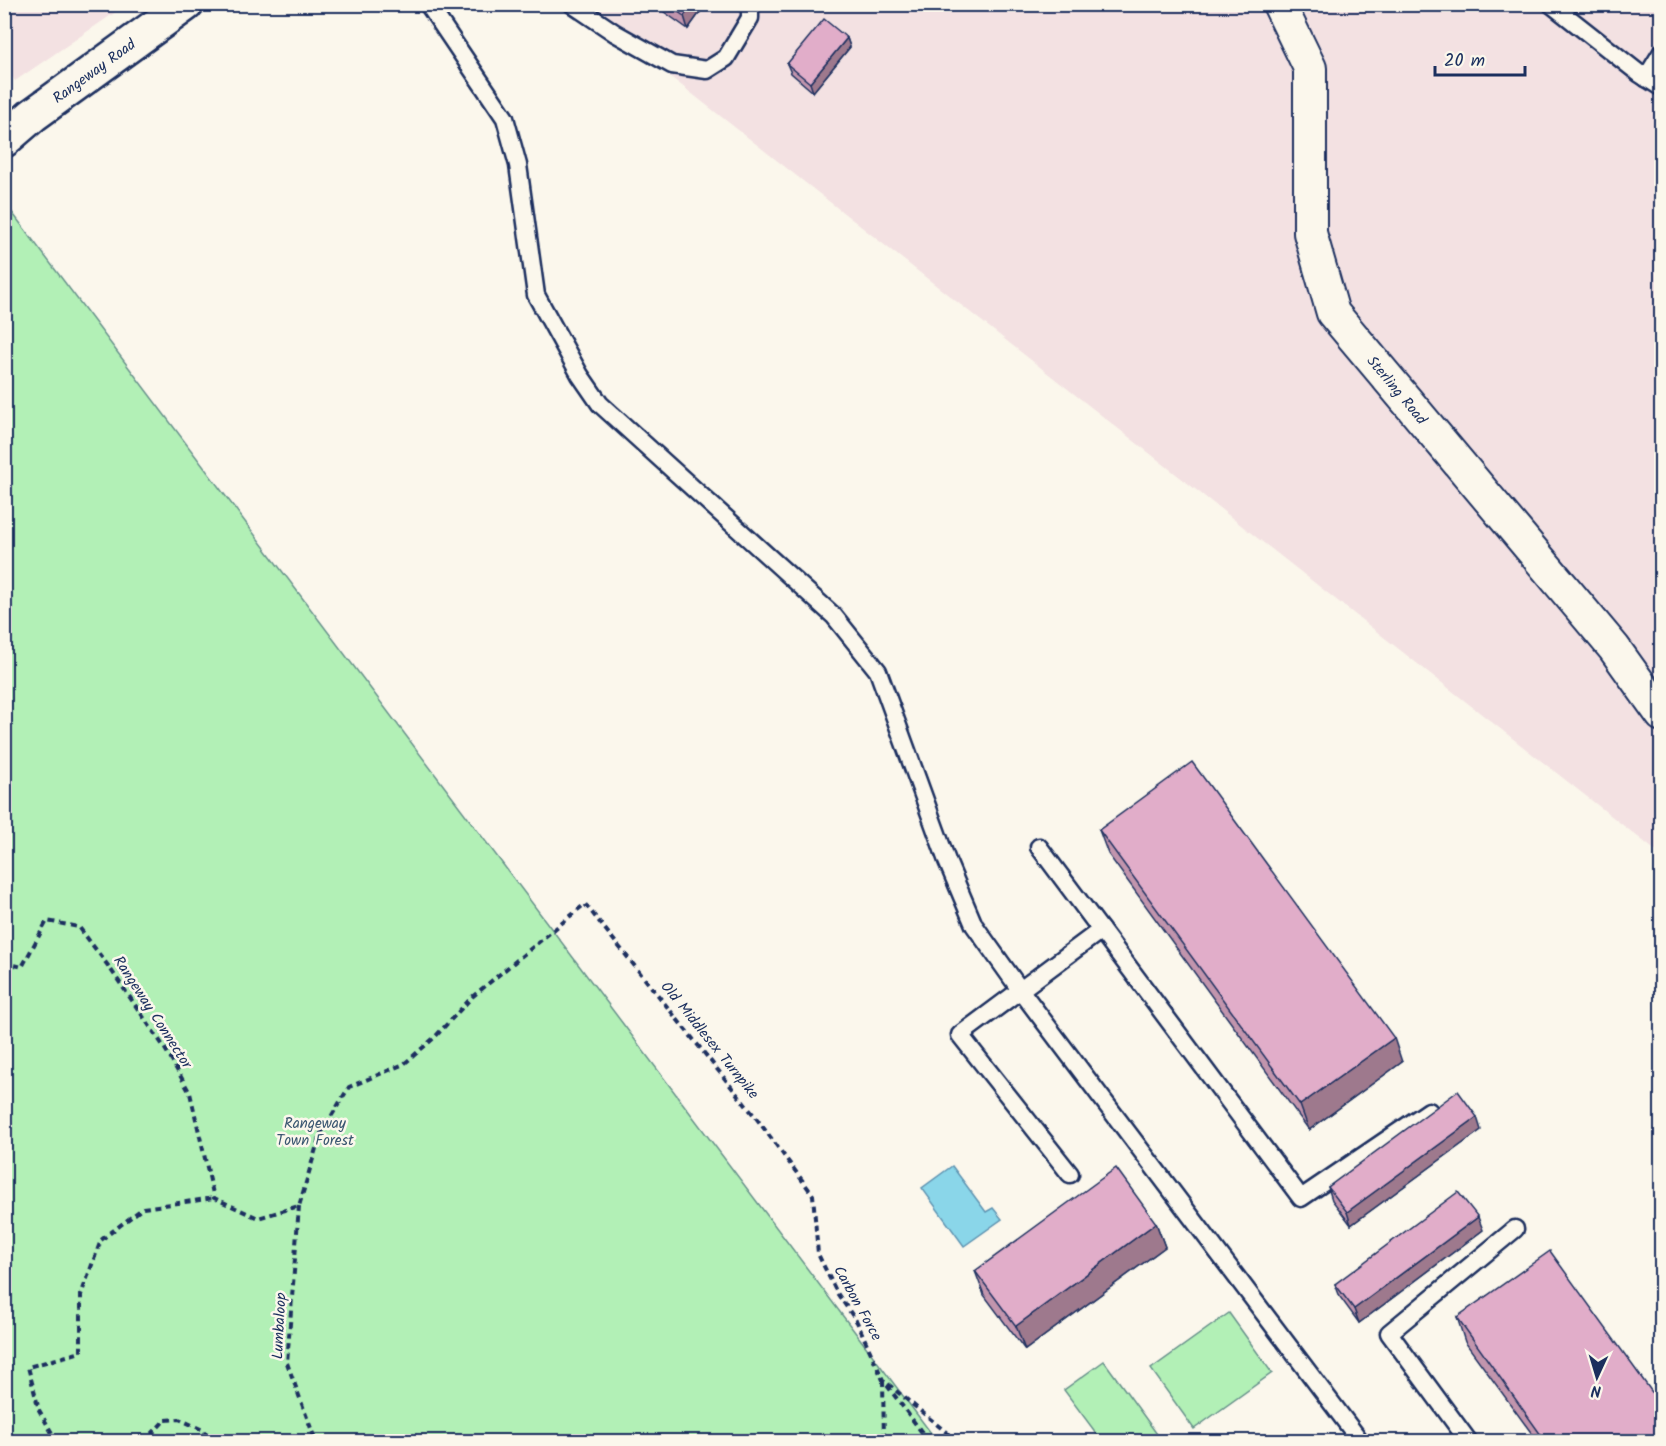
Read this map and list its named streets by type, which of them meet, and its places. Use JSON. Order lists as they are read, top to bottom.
{
  "streets": {
    "street": ["Rangeway Road", "Sterling Road"],
    "path": [
      "Rangeway Connector",
      "Old Middlesex Turnpike",
      "Carbon Force",
      "Lumbaloop"
    ]
  },
  "crossings": [
    ["Old Middlesex Turnpike", "Carbon Force"],
    ["Old Middlesex Turnpike", "Lumbaloop"]
  ],
  "parks": ["Rangeway Town Forest"],
  "scale_bar": "20 m",
  "north": "bottom"
}
